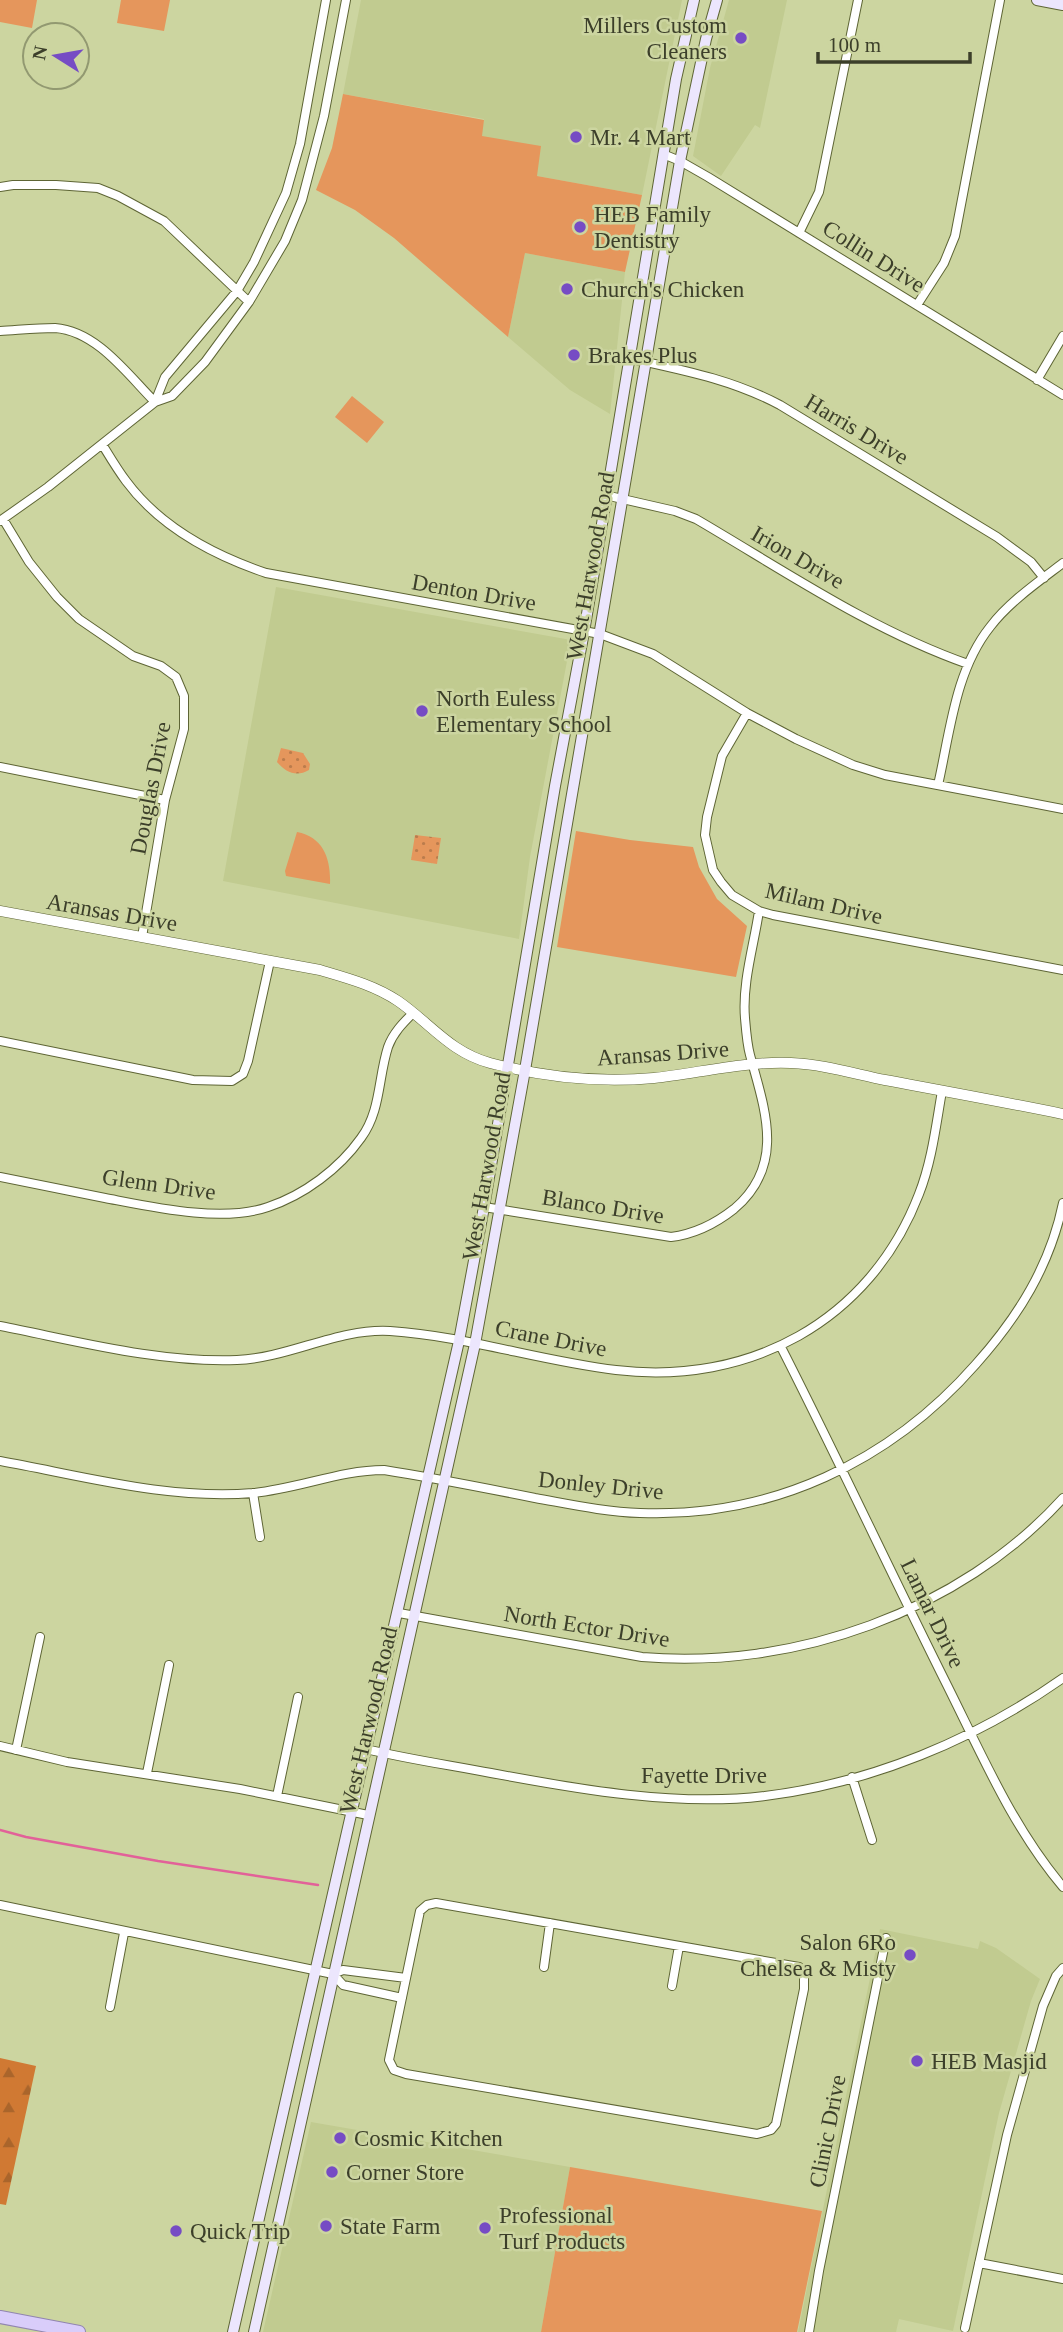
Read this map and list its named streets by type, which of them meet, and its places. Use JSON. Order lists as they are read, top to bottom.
{
  "streets": {
    "main road": ["West Harwood Road"],
    "street": [
      "Collin Drive",
      "Harris Drive",
      "Irion Drive",
      "Denton Drive",
      "Douglas Drive",
      "Milam Drive",
      "Aransas Drive",
      "Glenn Drive",
      "Blanco Drive",
      "Crane Drive",
      "Donley Drive",
      "Lamar Drive",
      "North Ector Drive",
      "Fayette Drive",
      "Clinic Drive"
    ]
  },
  "crossings": [
    ["Collin Drive", "West Harwood Road"],
    ["Harris Drive", "West Harwood Road"],
    ["Irion Drive", "West Harwood Road"],
    ["West Harwood Road", "Denton Drive"],
    ["West Harwood Road", "Aransas Drive"],
    ["West Harwood Road", "Blanco Drive"],
    ["West Harwood Road", "Crane Drive"],
    ["West Harwood Road", "Donley Drive"],
    ["West Harwood Road", "North Ector Drive"],
    ["West Harwood Road", "Fayette Drive"],
    ["Denton Drive", "Milam Drive"],
    ["Douglas Drive", "Aransas Drive"],
    ["Milam Drive", "Blanco Drive"],
    ["Aransas Drive", "Glenn Drive"],
    ["Aransas Drive", "Blanco Drive"],
    ["Aransas Drive", "Crane Drive"],
    ["Crane Drive", "Lamar Drive"],
    ["Donley Drive", "Lamar Drive"],
    ["Lamar Drive", "North Ector Drive"],
    ["Lamar Drive", "Fayette Drive"]
  ],
  "places": [
    "Millers Custom Cleaners",
    "Mr. 4 Mart",
    "HEB Family Dentistry",
    "Church's Chicken",
    "Brakes Plus",
    "North Euless Elementary School",
    "Salon 6Ro Chelsea & Misty",
    "HEB Masjid",
    "Cosmic Kitchen",
    "Corner Store",
    "State Farm",
    "Professional Turf Products",
    "Quick Trip"
  ],
  "scale_bar": "100 m",
  "north": "left"
}
